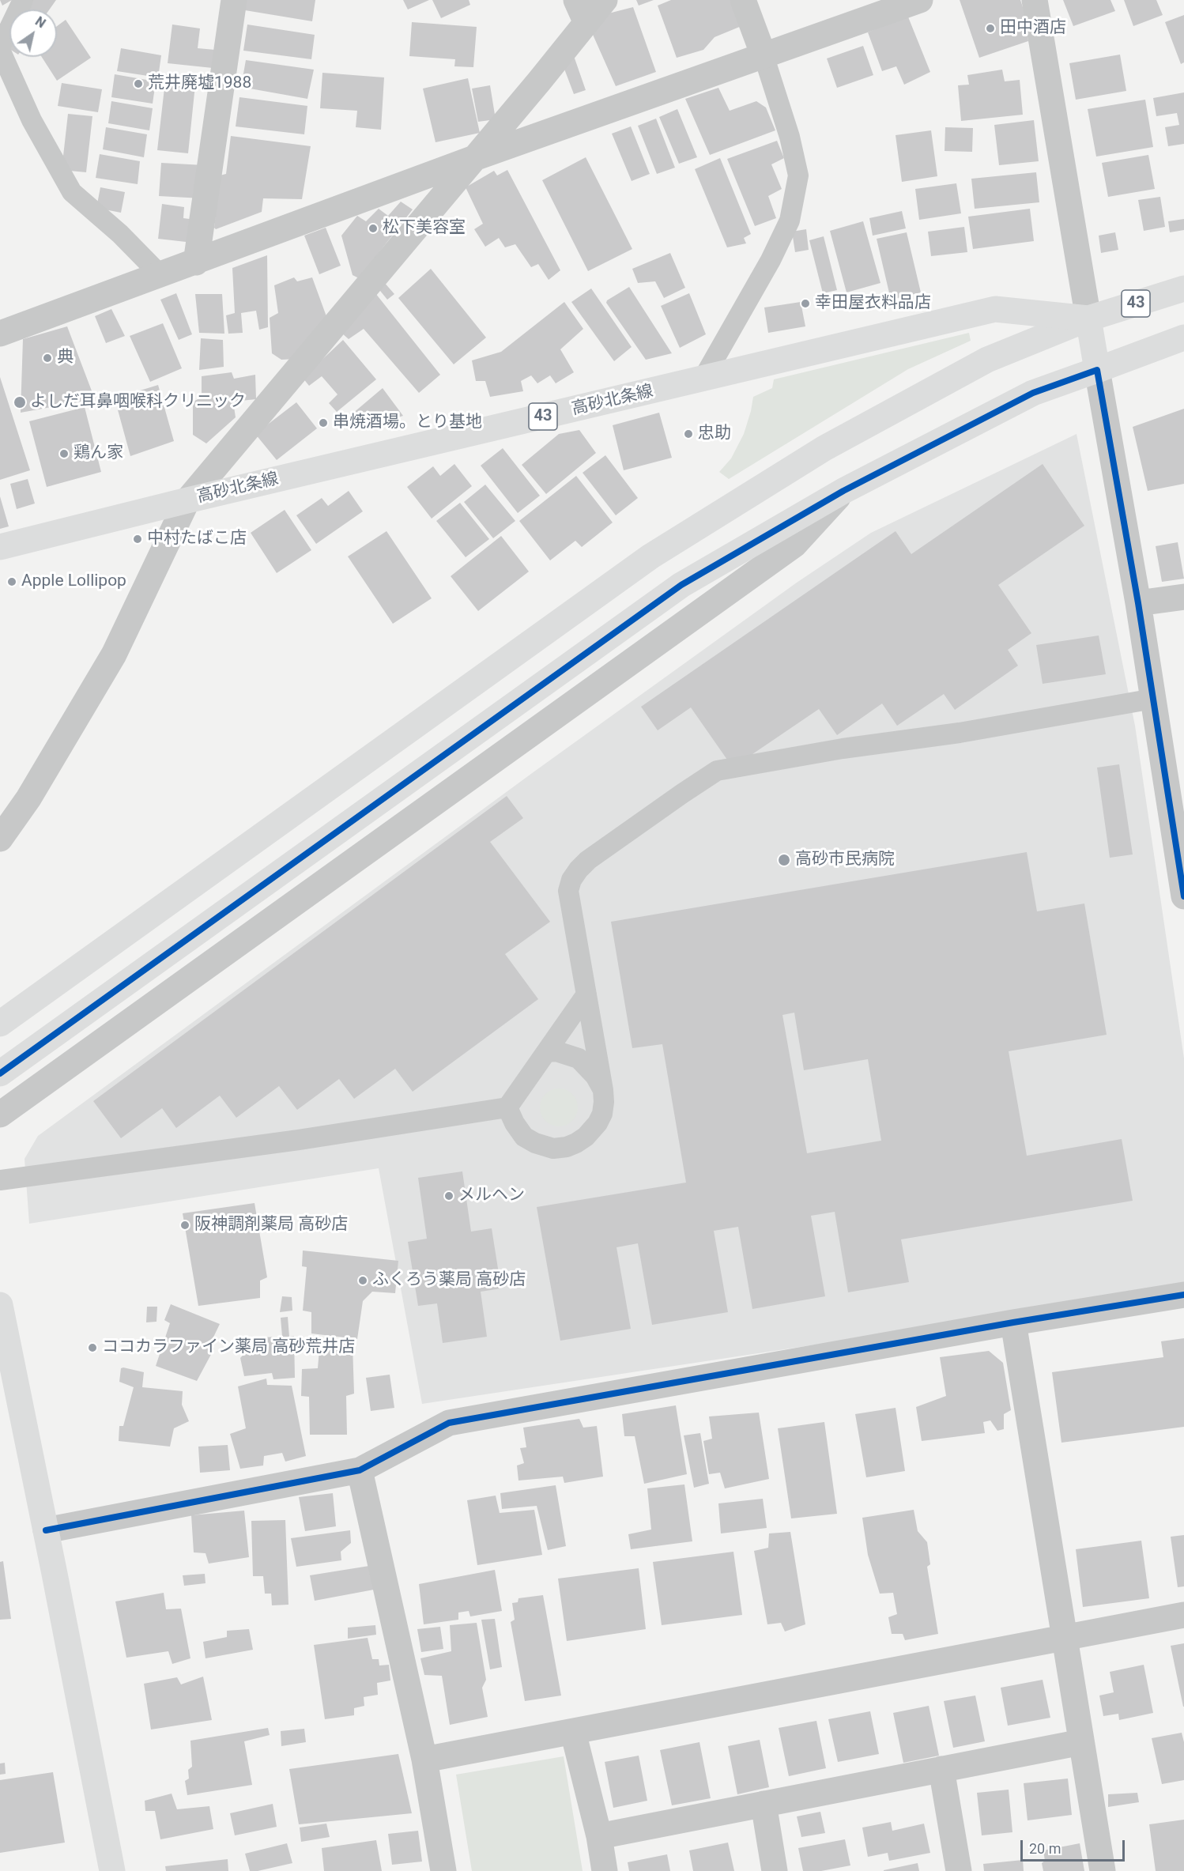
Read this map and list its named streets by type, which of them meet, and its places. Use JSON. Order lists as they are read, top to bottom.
{
  "streets": {
    "street": ["43", "高砂北条線"]
  },
  "places": [
    "田中酒店",
    "荒井廃墟1988",
    "松下美容室",
    "幸田屋衣料品店",
    "典",
    "よしだ耳鼻咽喉科クリニック",
    "串焼酒場。とり基地",
    "忠助",
    "鶏ん家",
    "中村たばこ店",
    "Apple Lollipop",
    "高砂市民病院",
    "メルヘン",
    "阪神調剤薬局 高砂店",
    "ふくろう薬局 高砂店",
    "ココカラファイン薬局 高砂荒井店"
  ],
  "scale_bar": "20 m",
  "north": "top right"
}
